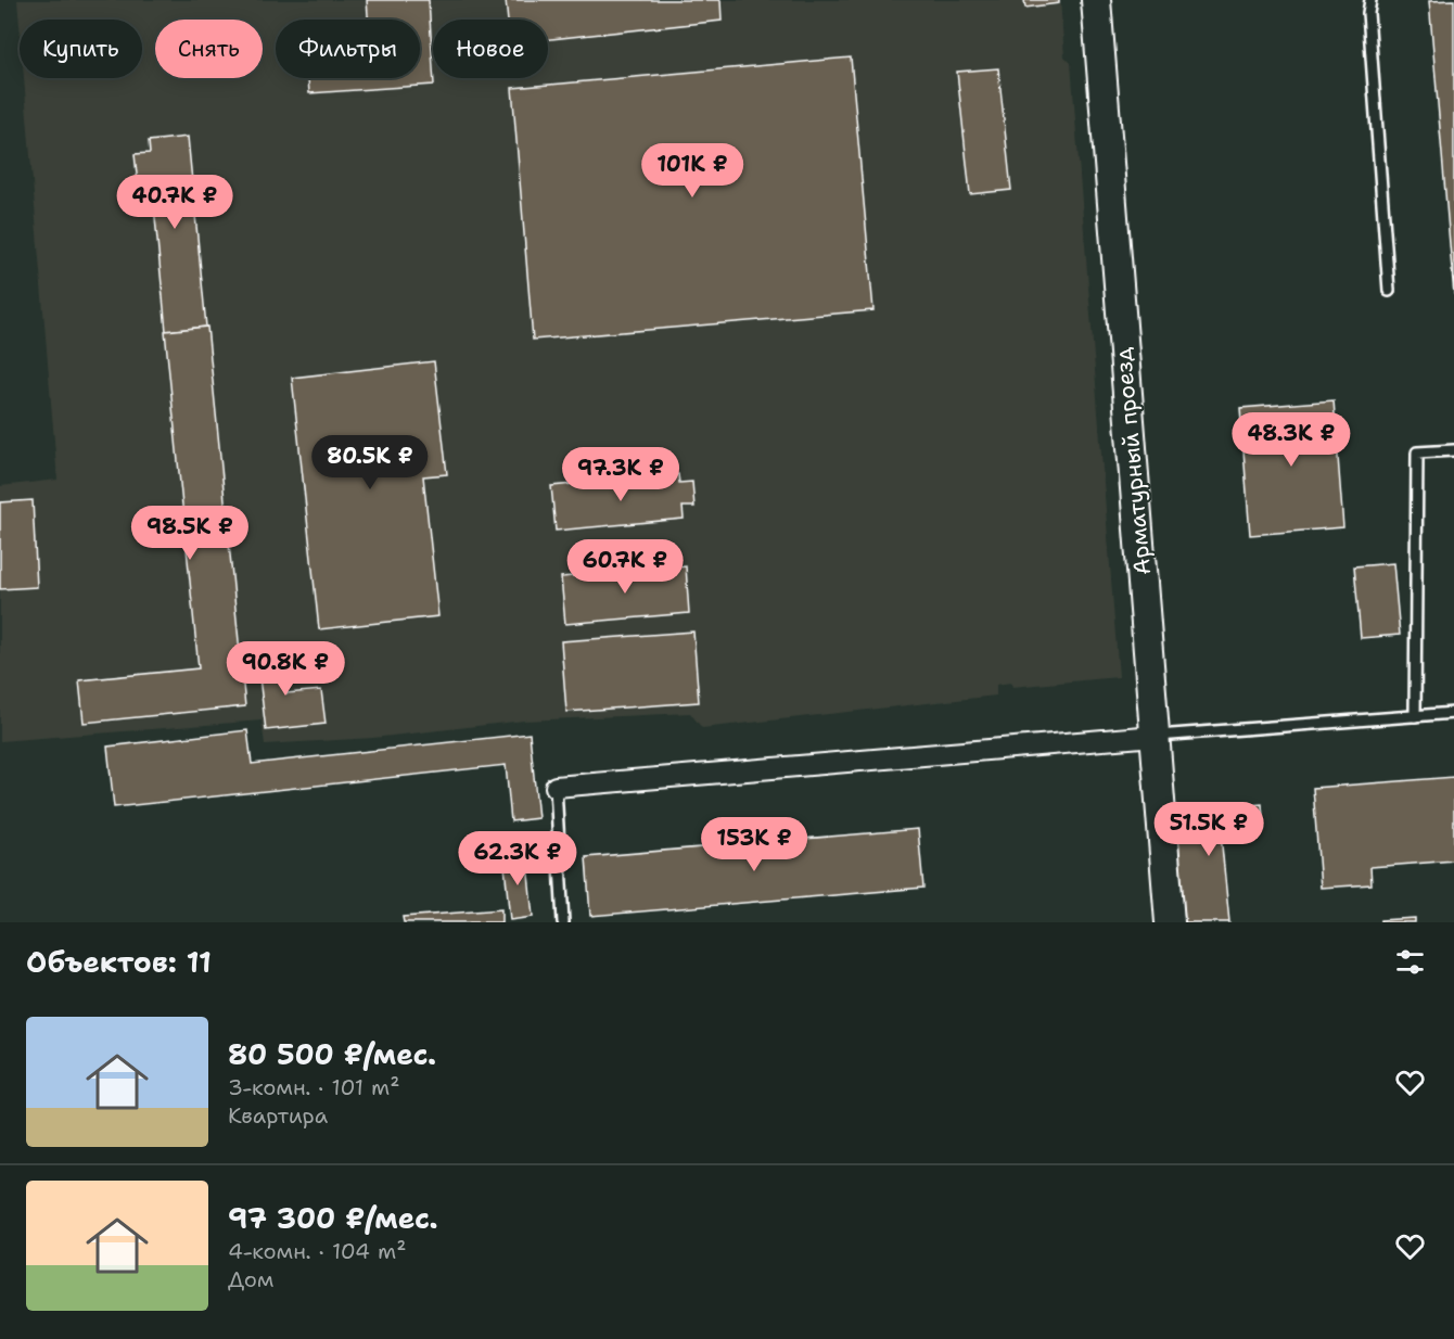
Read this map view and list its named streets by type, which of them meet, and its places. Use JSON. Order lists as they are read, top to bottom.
{
  "streets": {
    "street": ["Арматурный проезд"]
  },
  "page": {
    "chip": [
      "Купить",
      "Снять",
      "Фильтры",
      "Новое"
    ],
    "price": [
      "101K ₽",
      "40.7K ₽",
      "48.3K ₽",
      "80.5K ₽",
      "97.3K ₽",
      "98.5K ₽",
      "60.7K ₽",
      "90.8K ₽",
      "51.5K ₽",
      "153K ₽",
      "62.3K ₽"
    ],
    "heading": "Объектов: 11",
    "list": [
      {
        "name": "80 500 ₽/мес.",
        "note": "3-комн. · 101 m² · Квартира"
      },
      {
        "name": "97 300 ₽/мес.",
        "note": "4-комн. · 104 m² · Дом"
      }
    ]
  }
}
